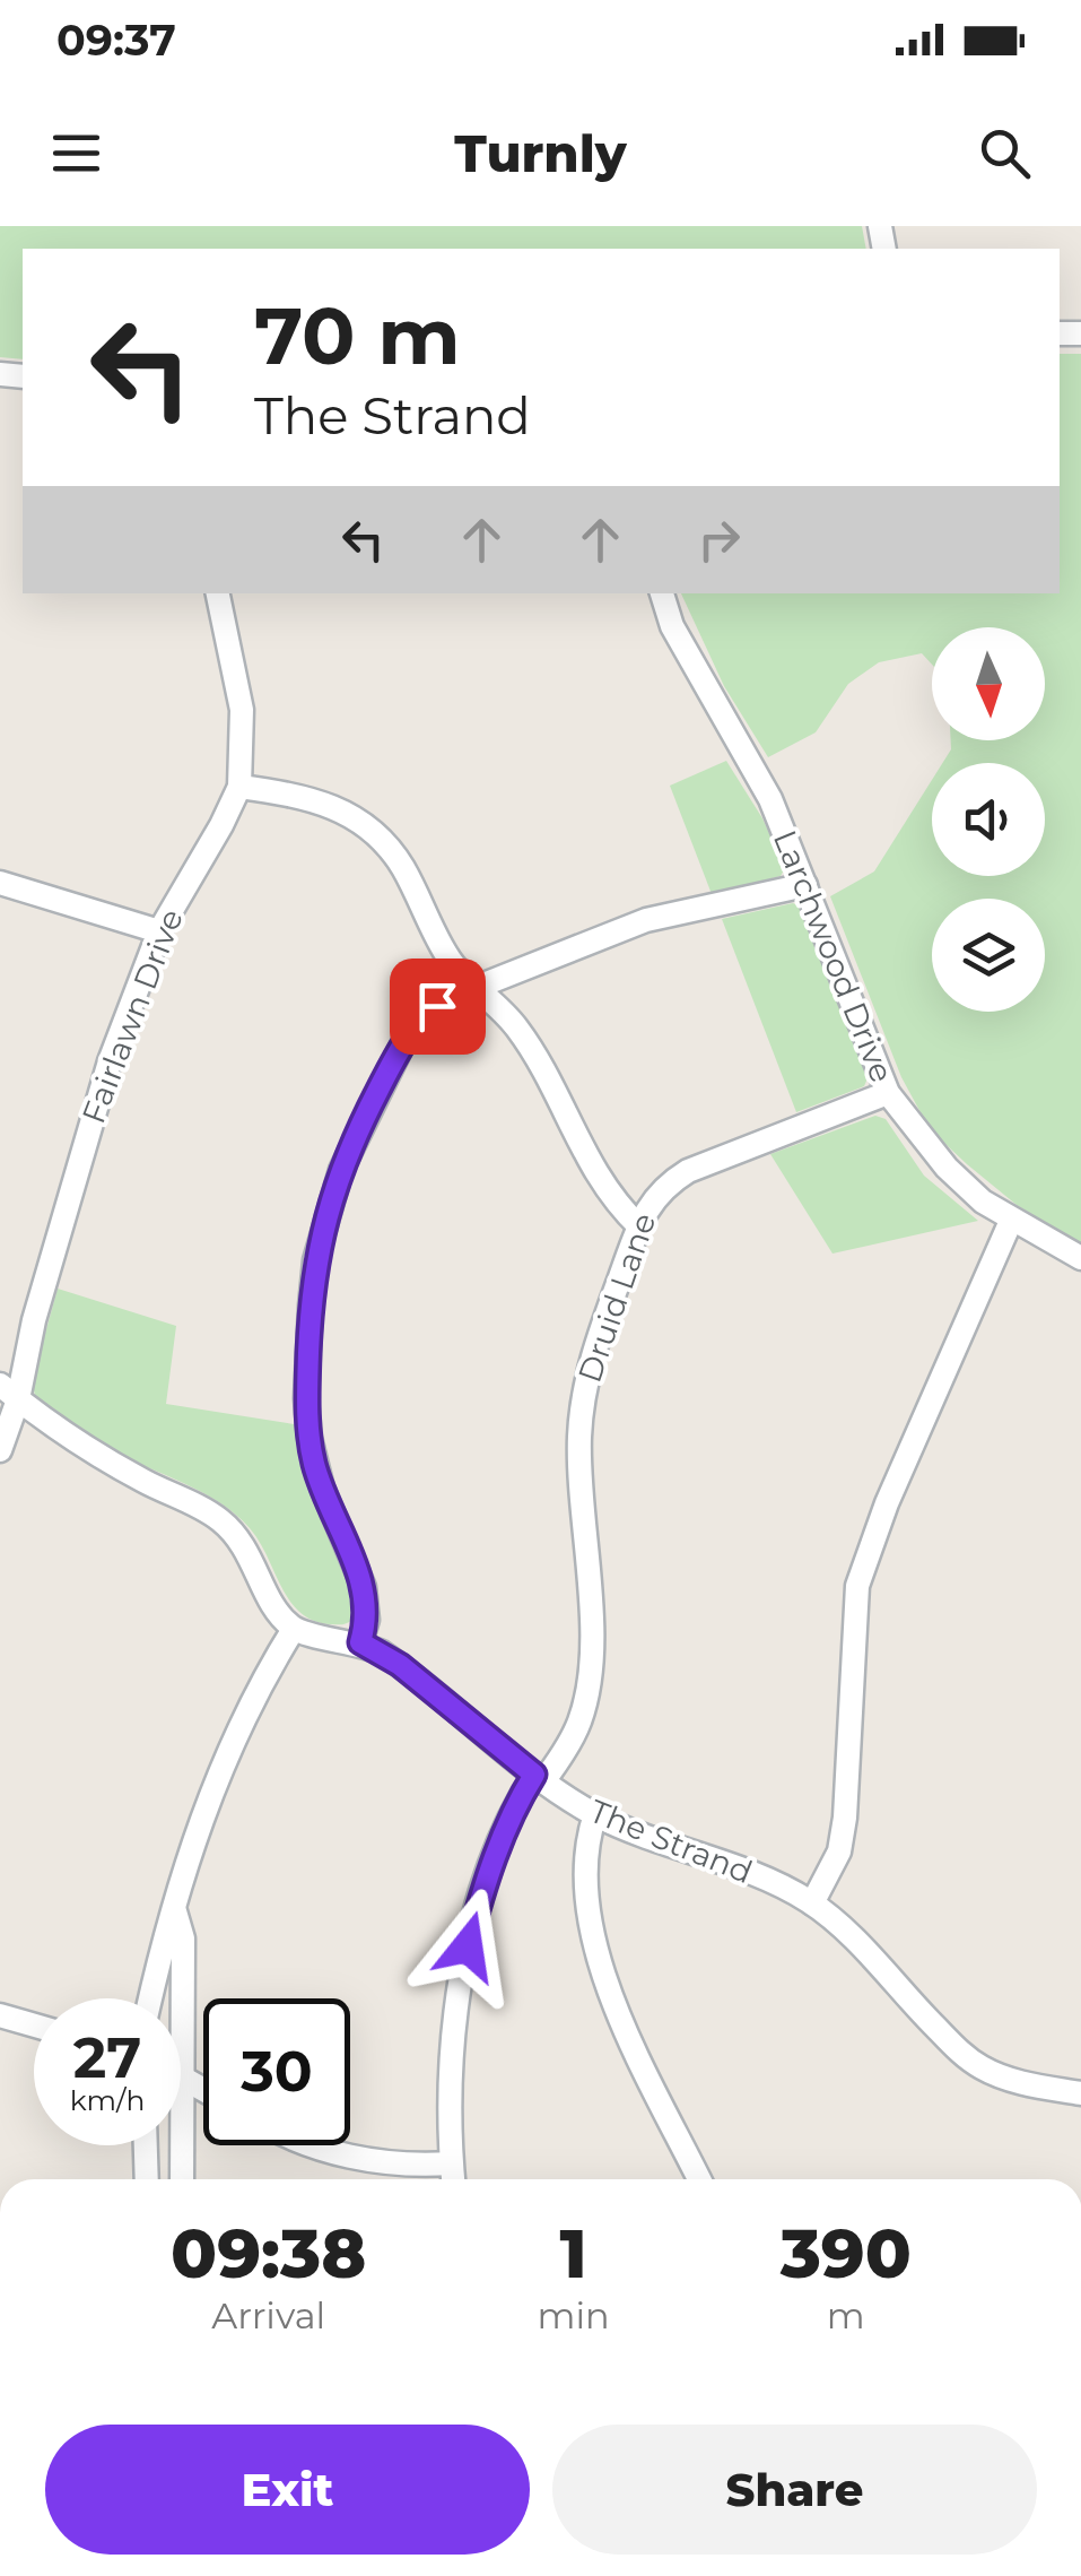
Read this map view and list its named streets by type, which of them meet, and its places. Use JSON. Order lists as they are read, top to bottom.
{
  "streets": {
    "street": [
      "Larchwood Drive",
      "Fairlawn Drive",
      "Druid Lane",
      "The Strand"
    ]
  },
  "crossings": [
    ["Larchwood Drive", "Druid Lane"],
    ["Druid Lane", "The Strand"]
  ],
  "north": "bottom",
  "page": {
    "status": "09:37",
    "header": "Turnly",
    "turn": ["70 m", "The Strand"],
    "speed": "27 km/h",
    "limit": "30",
    "eta": [
      "09:38",
      "Arrival",
      "1",
      "min",
      "390",
      "m"
    ],
    "buttons": ["Exit", "Share"]
  }
}
